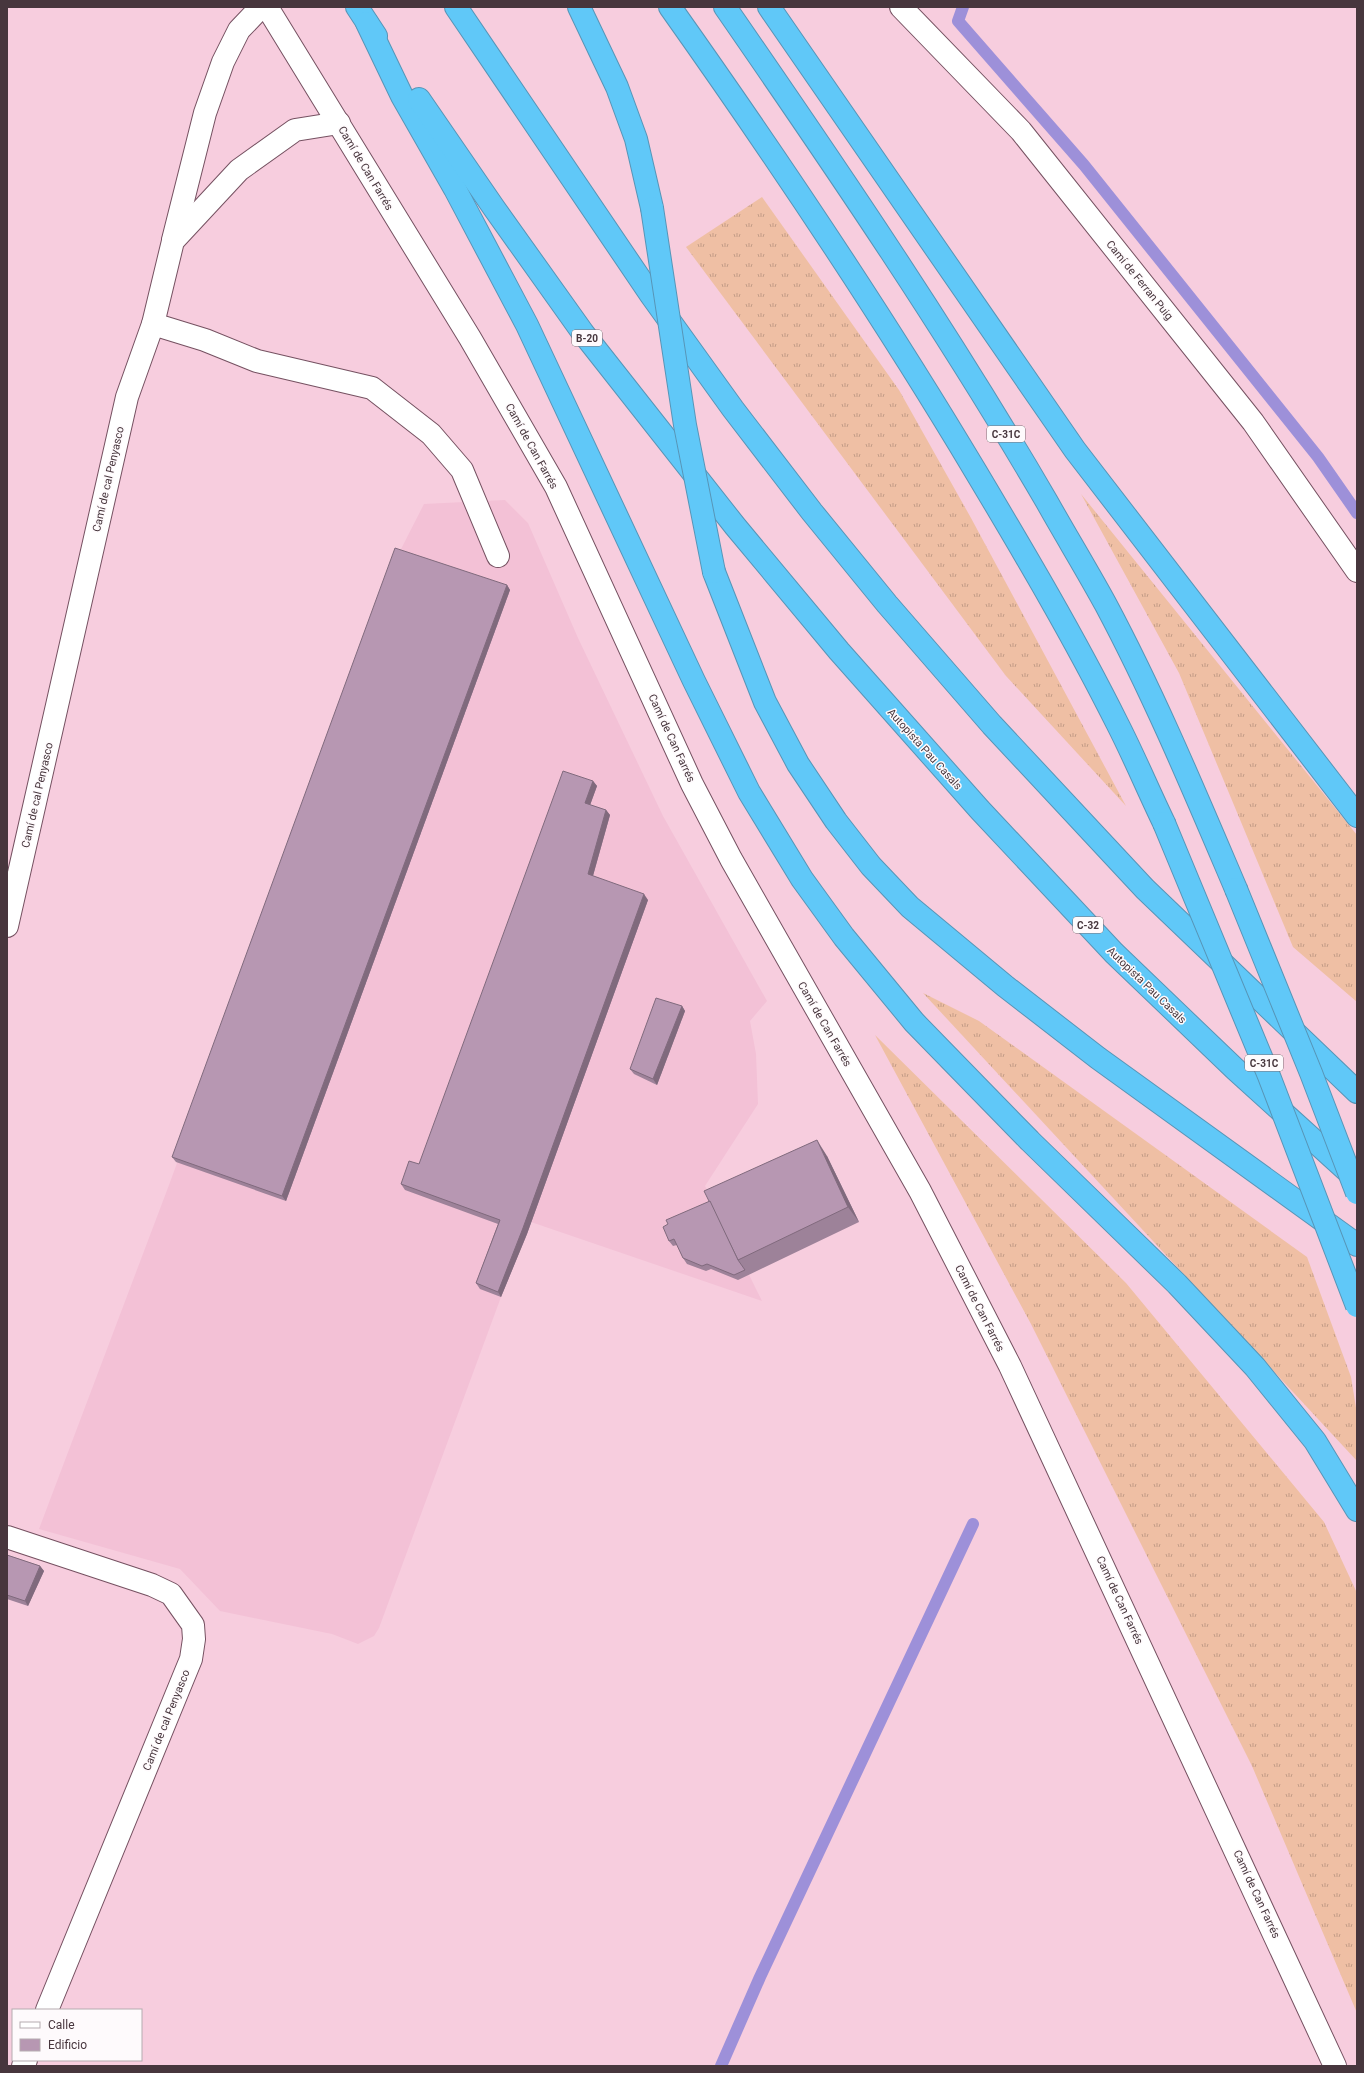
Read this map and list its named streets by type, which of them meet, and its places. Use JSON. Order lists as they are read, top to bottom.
{
  "streets": {
    "highway": [
      "B-20",
      "C-31C",
      "Autopista Pau Casals",
      "C-32"
    ],
    "street": ["Camí de Can Farrés", "Camí de Ferran Puig", "Camí de cal Penyasco"]
  },
  "crossings": [
    ["Camí de Can Farrés", "Camí de cal Penyasco"],
    ["B-20", "Autopista Pau Casals"]
  ],
  "legend": ["Calle", "Edificio"]
}
